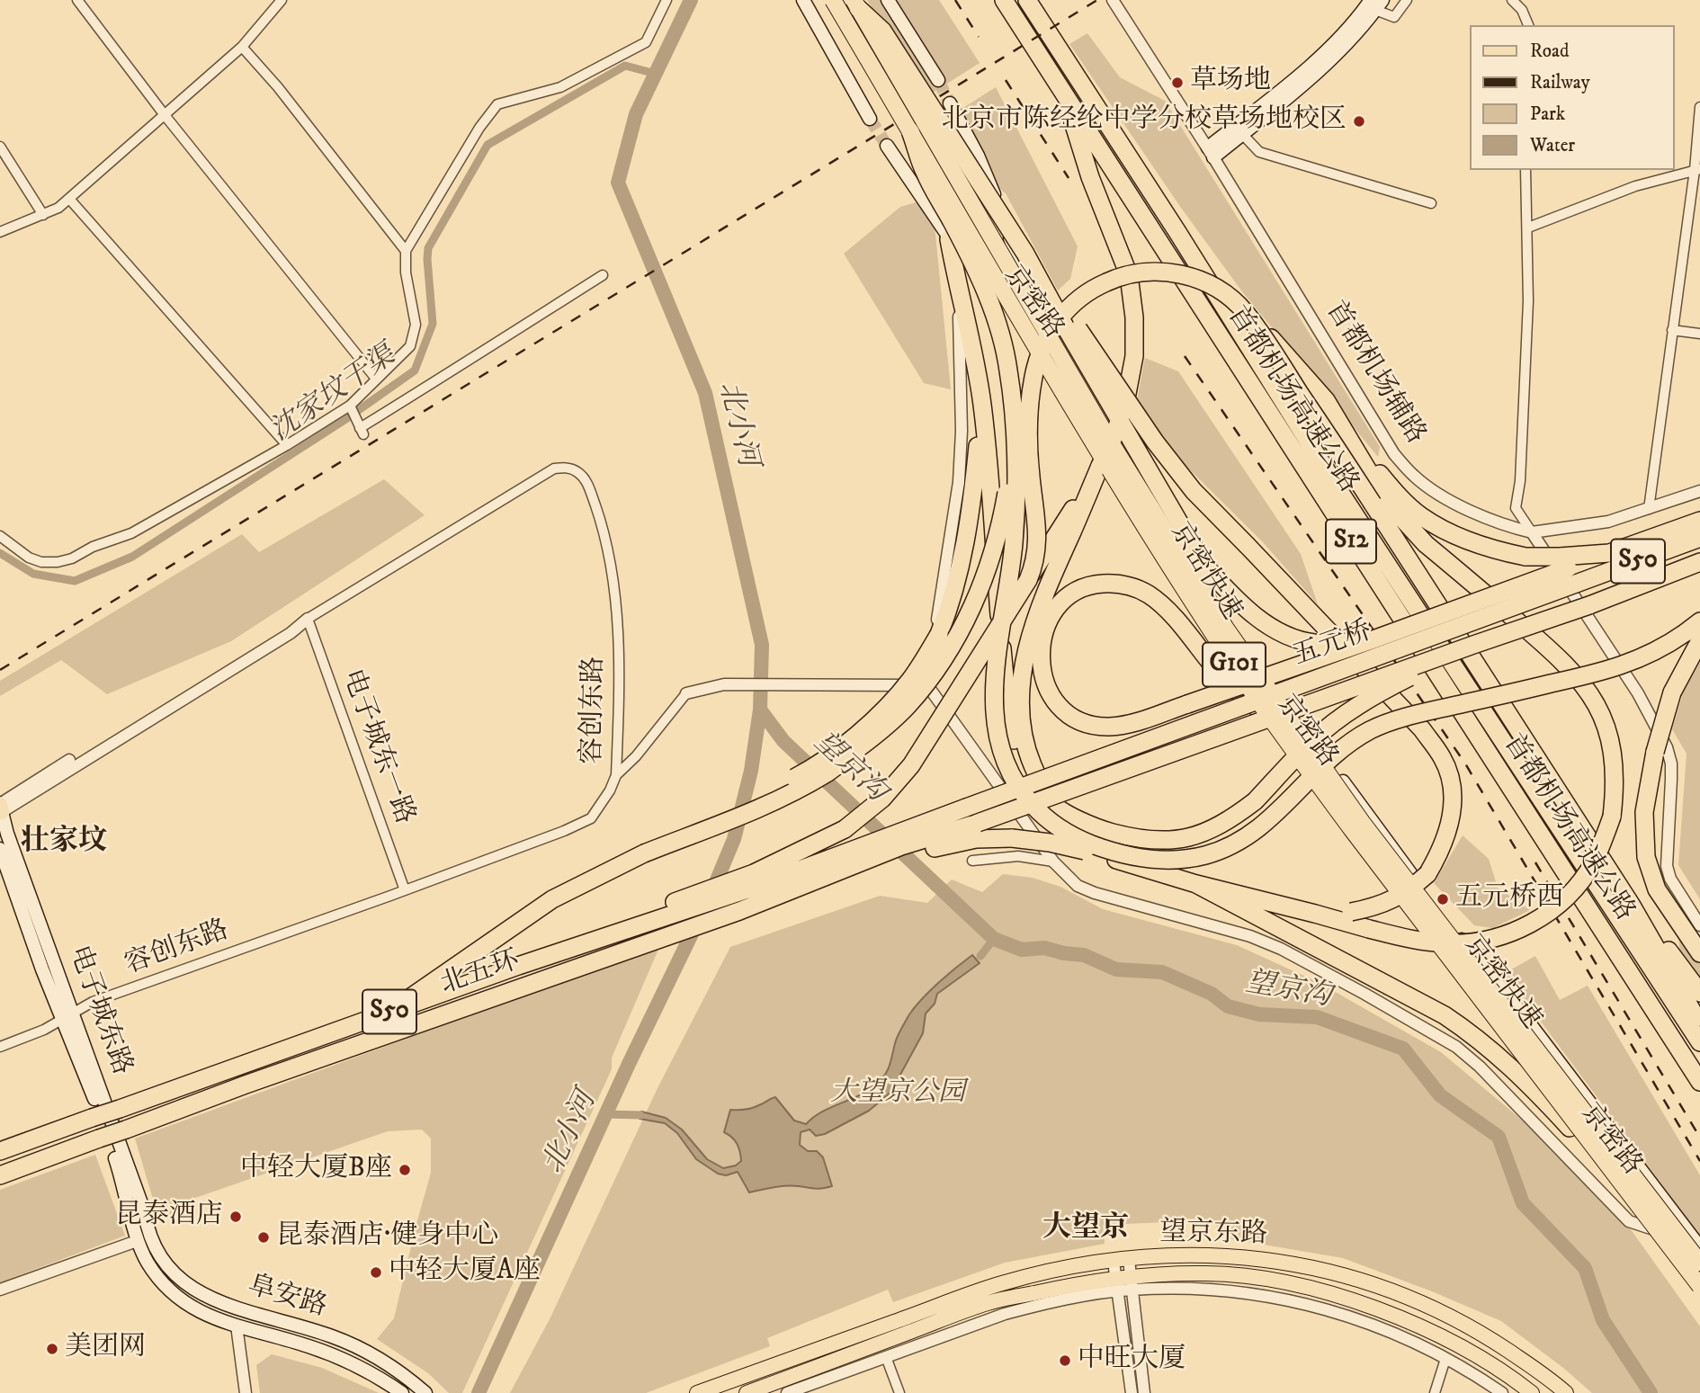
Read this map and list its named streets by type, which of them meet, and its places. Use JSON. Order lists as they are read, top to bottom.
{
  "streets": {
    "highway": [
      "首都机场高速公路",
      "S12",
      "S50",
      "京密快速",
      "五元桥",
      "G101",
      "北五环"
    ],
    "main road": [
      "京密路",
      "电子城东路",
      "望京东路",
      "阜安路"
    ],
    "street": ["首都机场辅路", "容创东路", "电子城东一路"]
  },
  "crossings": [
    ["S50", "五元桥"],
    ["五元桥", "北五环"],
    ["容创东路", "电子城东一路"],
    ["容创东路", "电子城东路"],
    ["电子城东路", "阜安路"]
  ],
  "districts": ["壮家坟", "大望京"],
  "water": ["沈家坟干渠", "北小河", "望京沟"],
  "parks": ["大望京公园"],
  "places": [
    "草场地",
    "北京市陈经纶中学分校草场地校区",
    "五元桥西",
    "中轻大厦B座",
    "昆泰酒店",
    "昆泰酒店·健身中心",
    "中轻大厦A座",
    "美团网",
    "中旺大厦"
  ],
  "legend": [
    "Road",
    "Railway",
    "Park",
    "Water"
  ]
}
